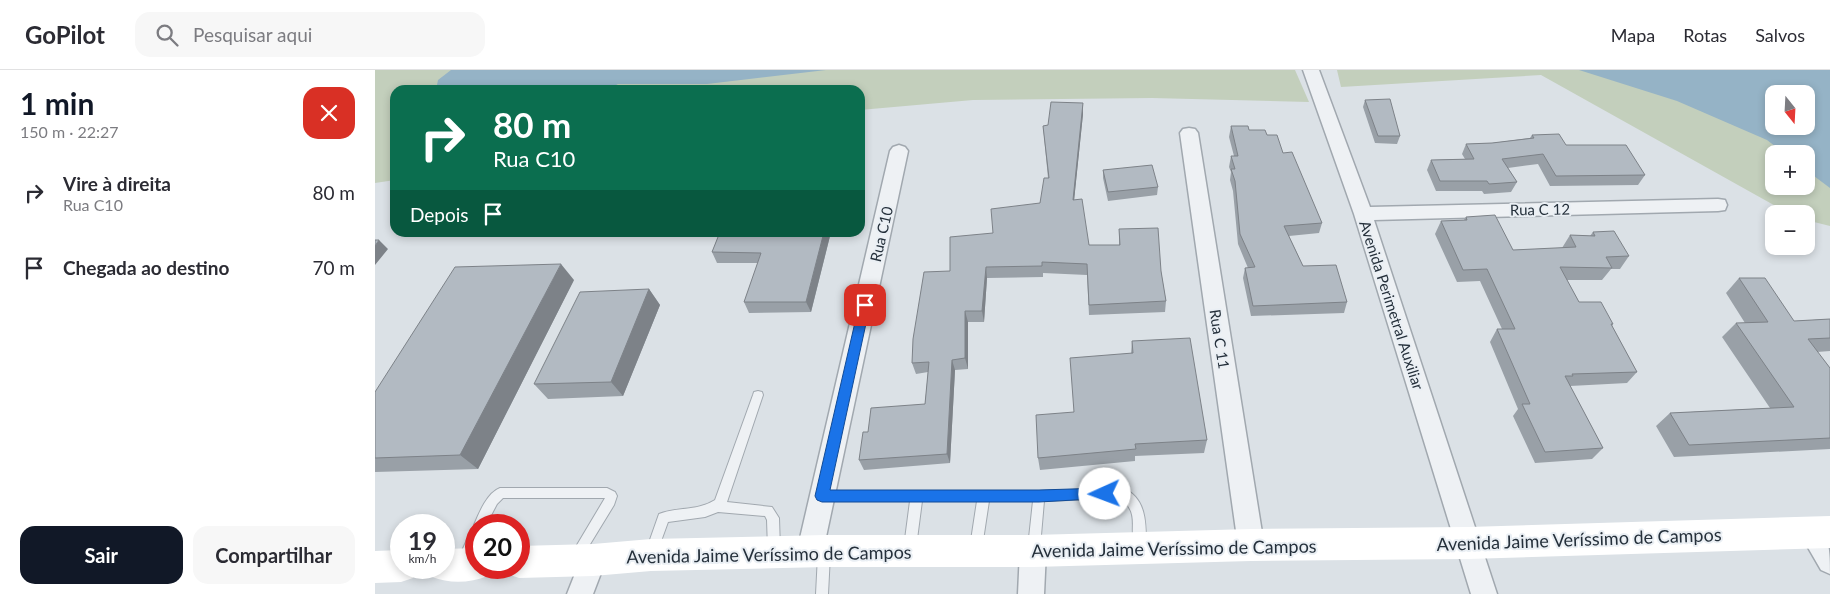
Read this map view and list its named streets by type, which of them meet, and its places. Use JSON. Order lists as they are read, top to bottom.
{
  "streets": {
    "street": [
      "Rua C 12",
      "Rua C10",
      "Avenida Perimetral Auxiliar",
      "Rua C 11",
      "Avenida Jaime Veríssimo de Campos"
    ]
  },
  "crossings": [
    ["Rua C 12", "Avenida Perimetral Auxiliar"],
    ["Rua C10", "Avenida Jaime Veríssimo de Campos"],
    ["Avenida Perimetral Auxiliar", "Avenida Jaime Veríssimo de Campos"],
    ["Rua C 11", "Avenida Jaime Veríssimo de Campos"]
  ],
  "north": "bottom",
  "page": {
    "header": "GoPilot",
    "search": "Pesquisar aqui",
    "nav": ["Mapa", "Rotas", "Salvos"],
    "heading": ["1 min", "150 m · 22:27"],
    "map_buttons": ["+", "−"],
    "turn": ["80 m", "Rua C10"],
    "list": [
      {
        "name": "Vire à direita",
        "note": "Rua C10",
        "value": "80 m"
      },
      {
        "name": "Chegada ao destino",
        "value": "70 m"
      }
    ],
    "then": "Depois",
    "speed": "19 km/h",
    "limit": "20",
    "buttons": ["Sair", "Compartilhar"]
  }
}
